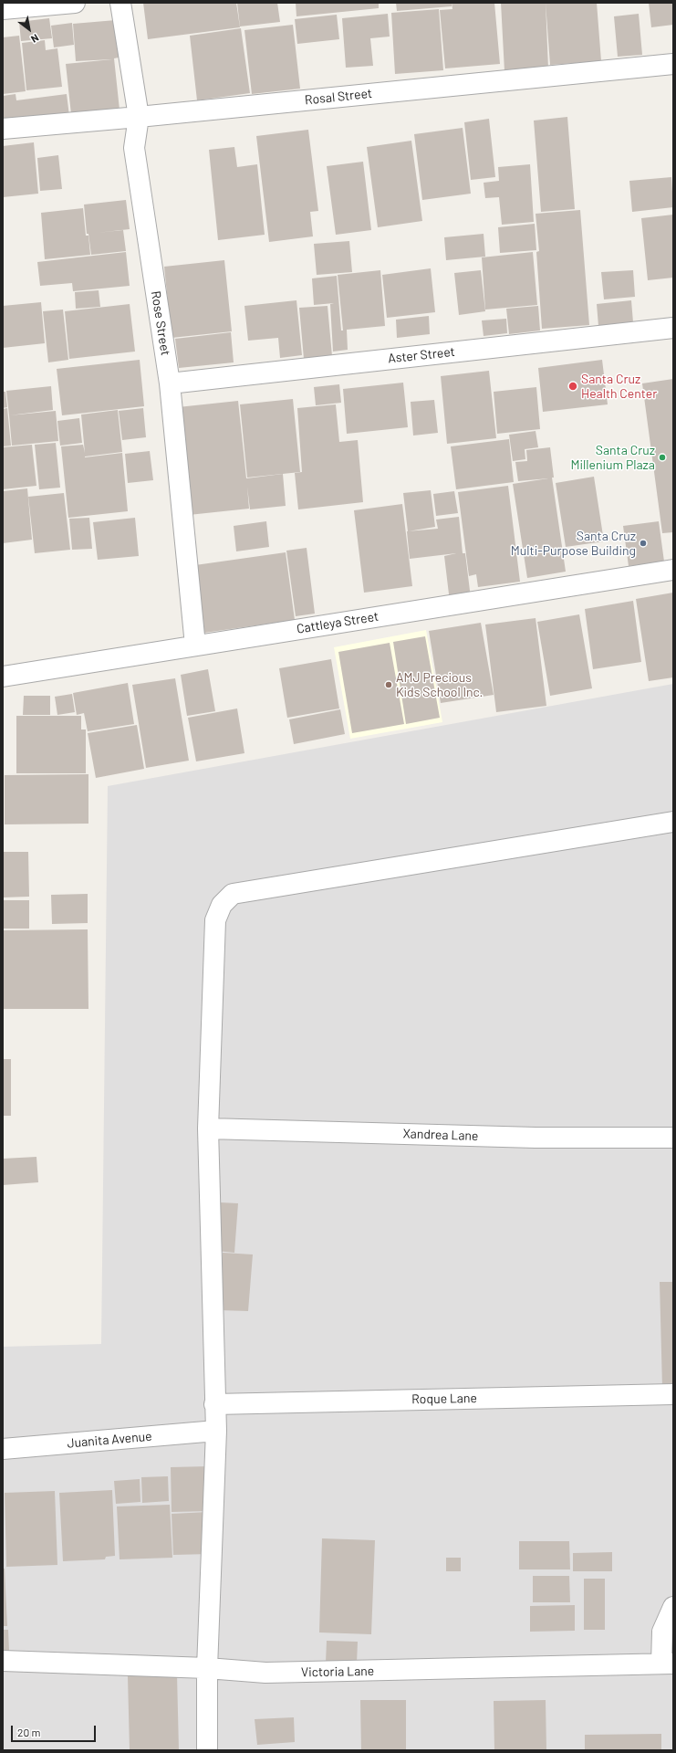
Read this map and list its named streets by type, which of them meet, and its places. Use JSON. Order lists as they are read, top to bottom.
{
  "streets": {
    "street": [
      "Rosal Street",
      "Rose Street",
      "Aster Street",
      "Cattleya Street",
      "Xandrea Lane",
      "Roque Lane",
      "Juanita Avenue",
      "Victoria Lane"
    ]
  },
  "crossings": [
    ["Rosal Street", "Rose Street"],
    ["Rose Street", "Aster Street"],
    ["Rose Street", "Cattleya Street"]
  ],
  "places": [
    "Santa Cruz Health Center",
    "Santa Cruz Millenium Plaza",
    "Santa Cruz Multi-Purpose Building",
    "AMJ Precious Kids School Inc."
  ],
  "scale_bar": "20 m",
  "north": "bottom right"
}
